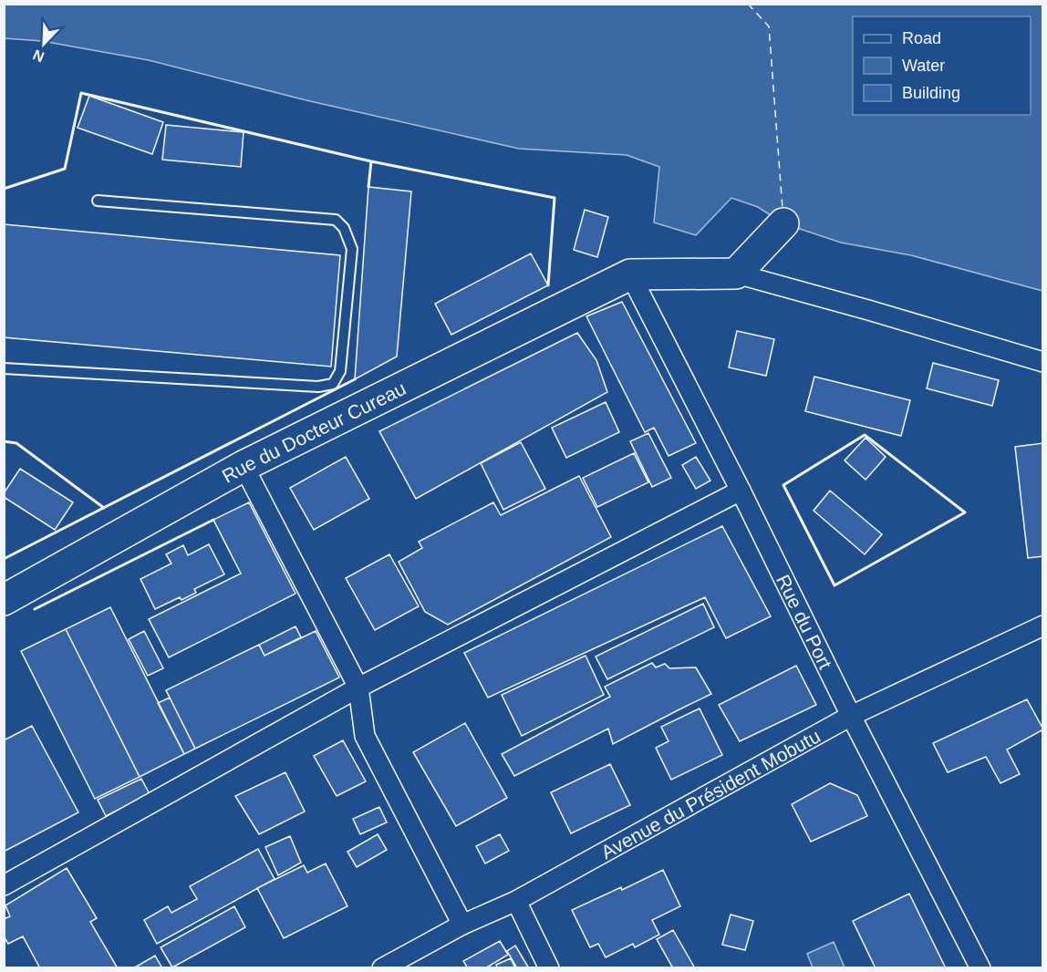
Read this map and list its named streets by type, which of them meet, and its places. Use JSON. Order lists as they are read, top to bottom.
{
  "streets": {
    "main road": ["Rue du Docteur Cureau"],
    "street": ["Rue du Port", "Avenue du Président Mobutu"]
  },
  "crossings": [
    ["Rue du Docteur Cureau", "Rue du Port"],
    ["Rue du Port", "Avenue du Président Mobutu"]
  ],
  "legend": ["Road", "Water", "Building"],
  "north": "bottom left"
}
